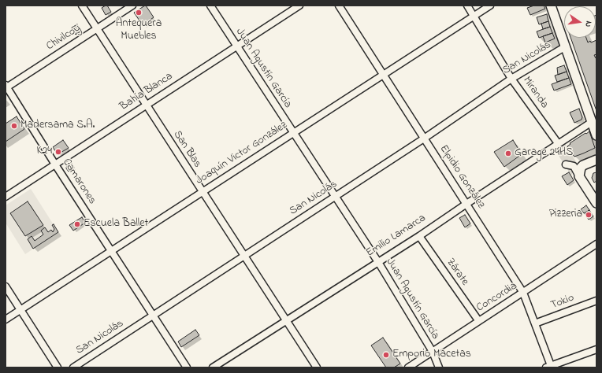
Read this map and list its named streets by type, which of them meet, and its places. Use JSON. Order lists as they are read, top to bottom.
{
  "streets": {
    "street": [
      "Chivilcoy",
      "San Nicolás",
      "Juan Agustín García",
      "Bahía Blanca",
      "Miranda",
      "San Blas",
      "Joaquín Victor González",
      "Elpidio González",
      "Camarones",
      "Emilio Lamarca",
      "Zárate",
      "Concordia",
      "Tokio"
    ]
  },
  "crossings": [
    ["Chivilcoy", "San Blas"],
    ["Chivilcoy", "Camarones"],
    ["San Nicolás", "Juan Agustín García"],
    ["San Nicolás", "Miranda"],
    ["San Nicolás", "San Blas"],
    ["San Nicolás", "Elpidio González"],
    ["San Nicolás", "Camarones"],
    ["Juan Agustín García", "Bahía Blanca"],
    ["Juan Agustín García", "Joaquín Victor González"],
    ["Juan Agustín García", "Emilio Lamarca"],
    ["Juan Agustín García", "Concordia"],
    ["Bahía Blanca", "San Blas"],
    ["Bahía Blanca", "Camarones"],
    ["Miranda", "Joaquín Victor González"],
    ["Miranda", "Emilio Lamarca"],
    ["San Blas", "Joaquín Victor González"],
    ["San Blas", "Emilio Lamarca"],
    ["Joaquín Victor González", "Elpidio González"],
    ["Joaquín Victor González", "Camarones"],
    ["Elpidio González", "Emilio Lamarca"],
    ["Elpidio González", "Concordia"],
    ["Elpidio González", "Tokio"],
    ["Emilio Lamarca", "Zárate"],
    ["Zárate", "Concordia"]
  ],
  "places": [
    "Antequera Muebles",
    "Madersama S.A.",
    "K24",
    "Garage 24HS",
    "Pizzeria",
    "Escuela Ballet",
    "Emporio Macetas"
  ],
  "north": "right"
}
